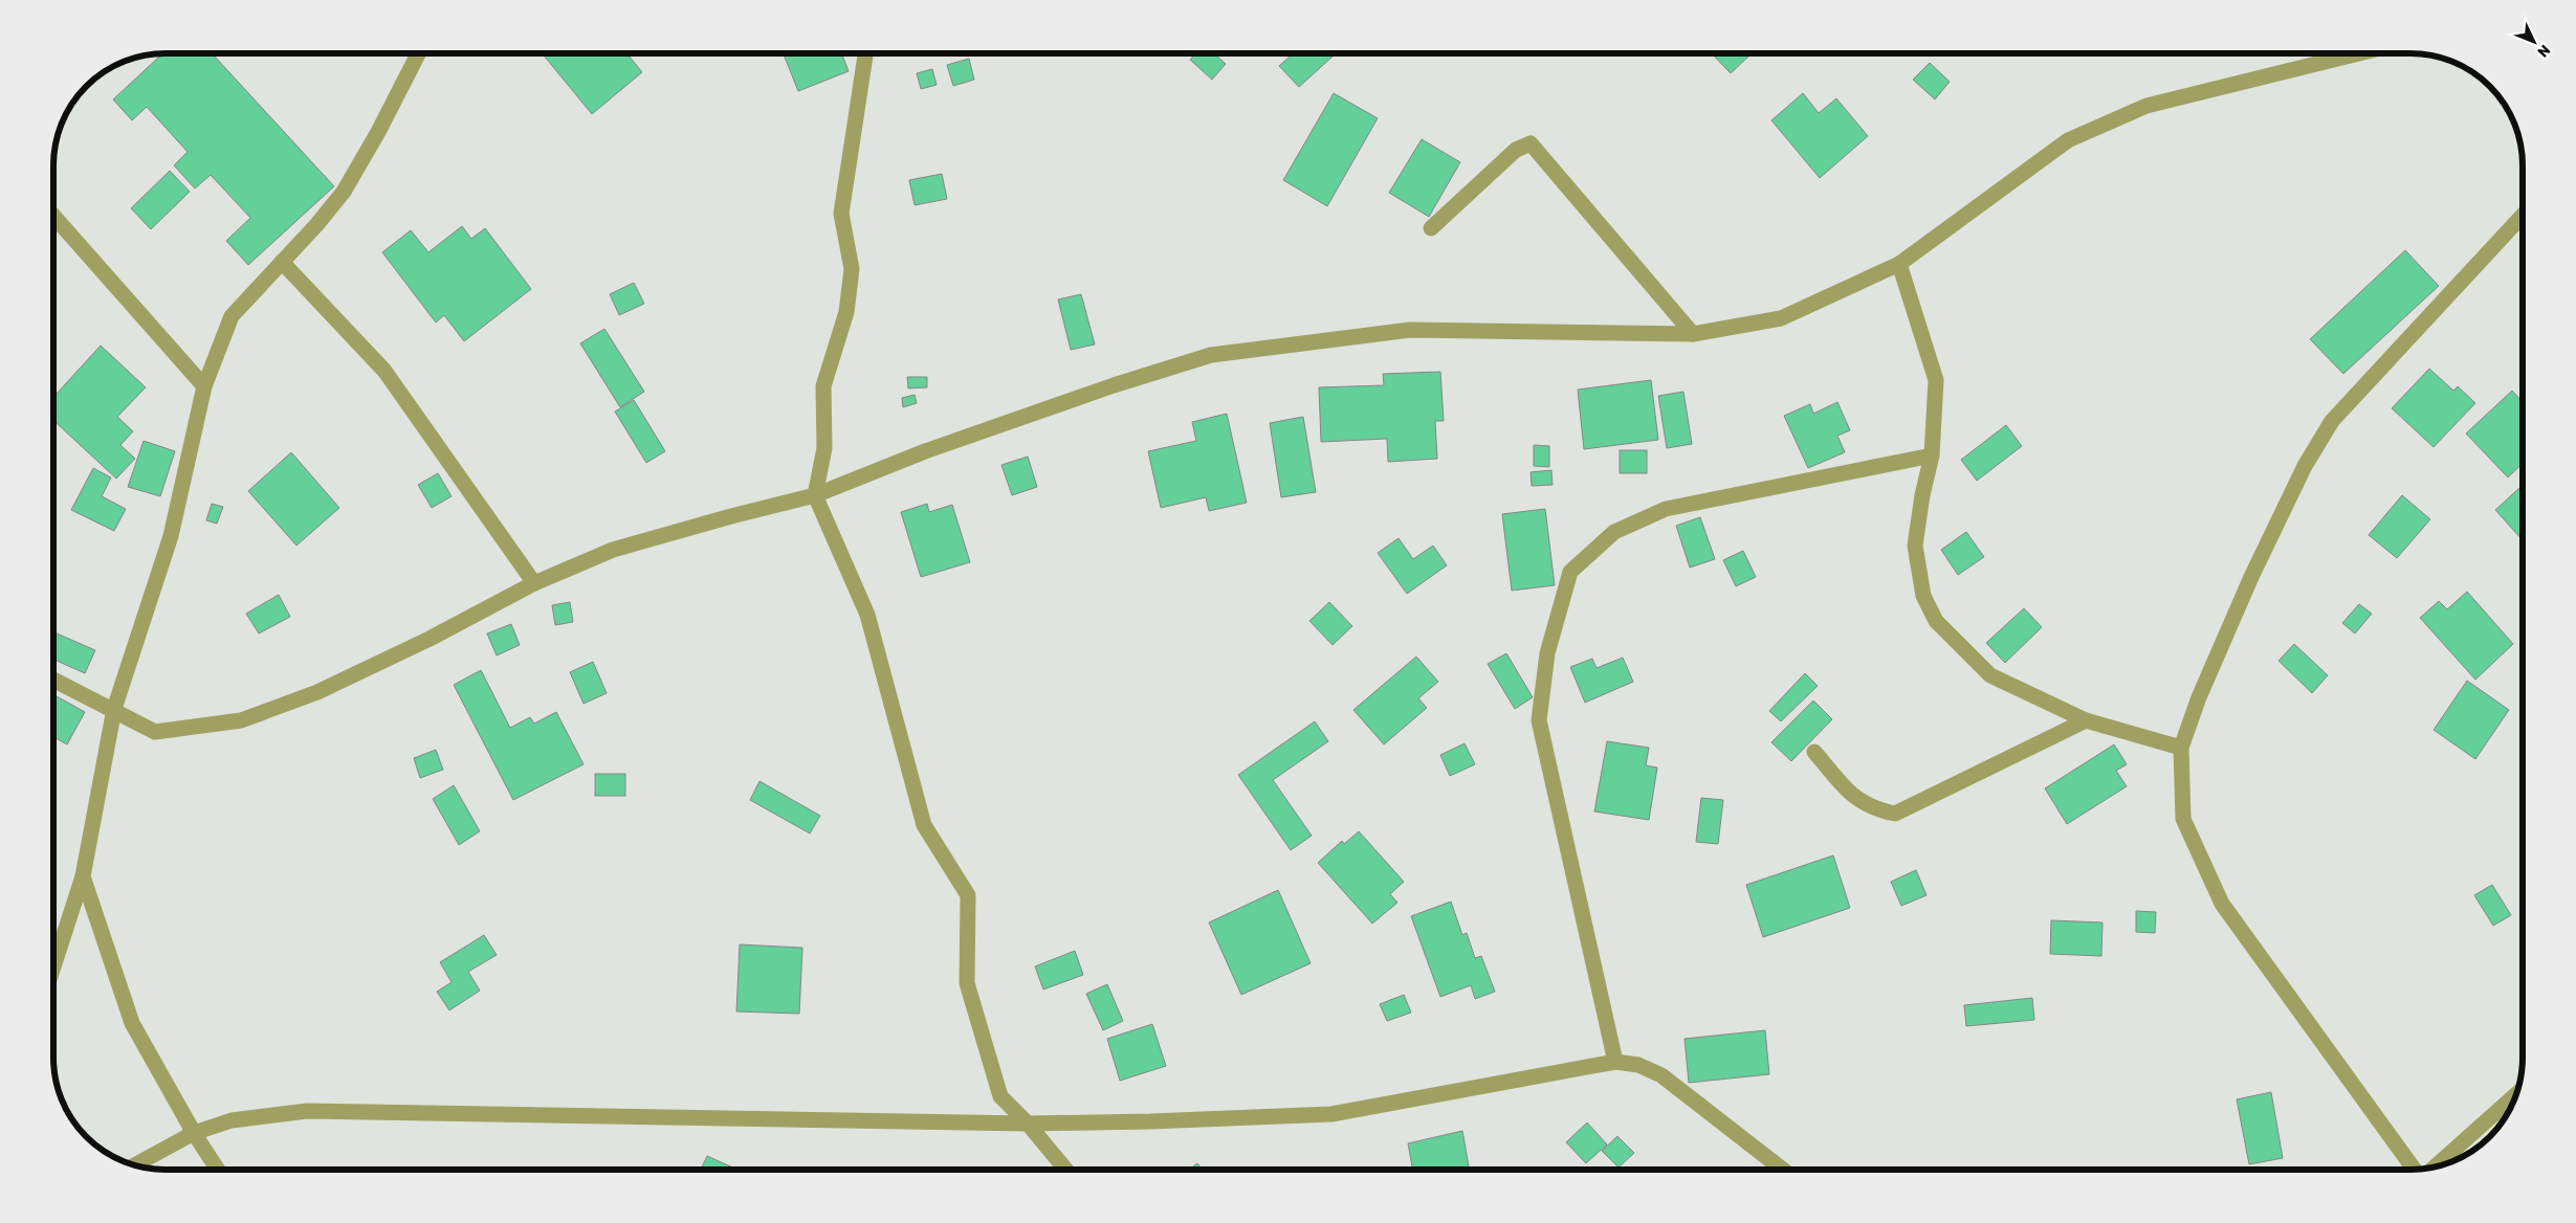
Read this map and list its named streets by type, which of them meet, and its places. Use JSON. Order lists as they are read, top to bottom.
{
  "north": "bottom right"
}
